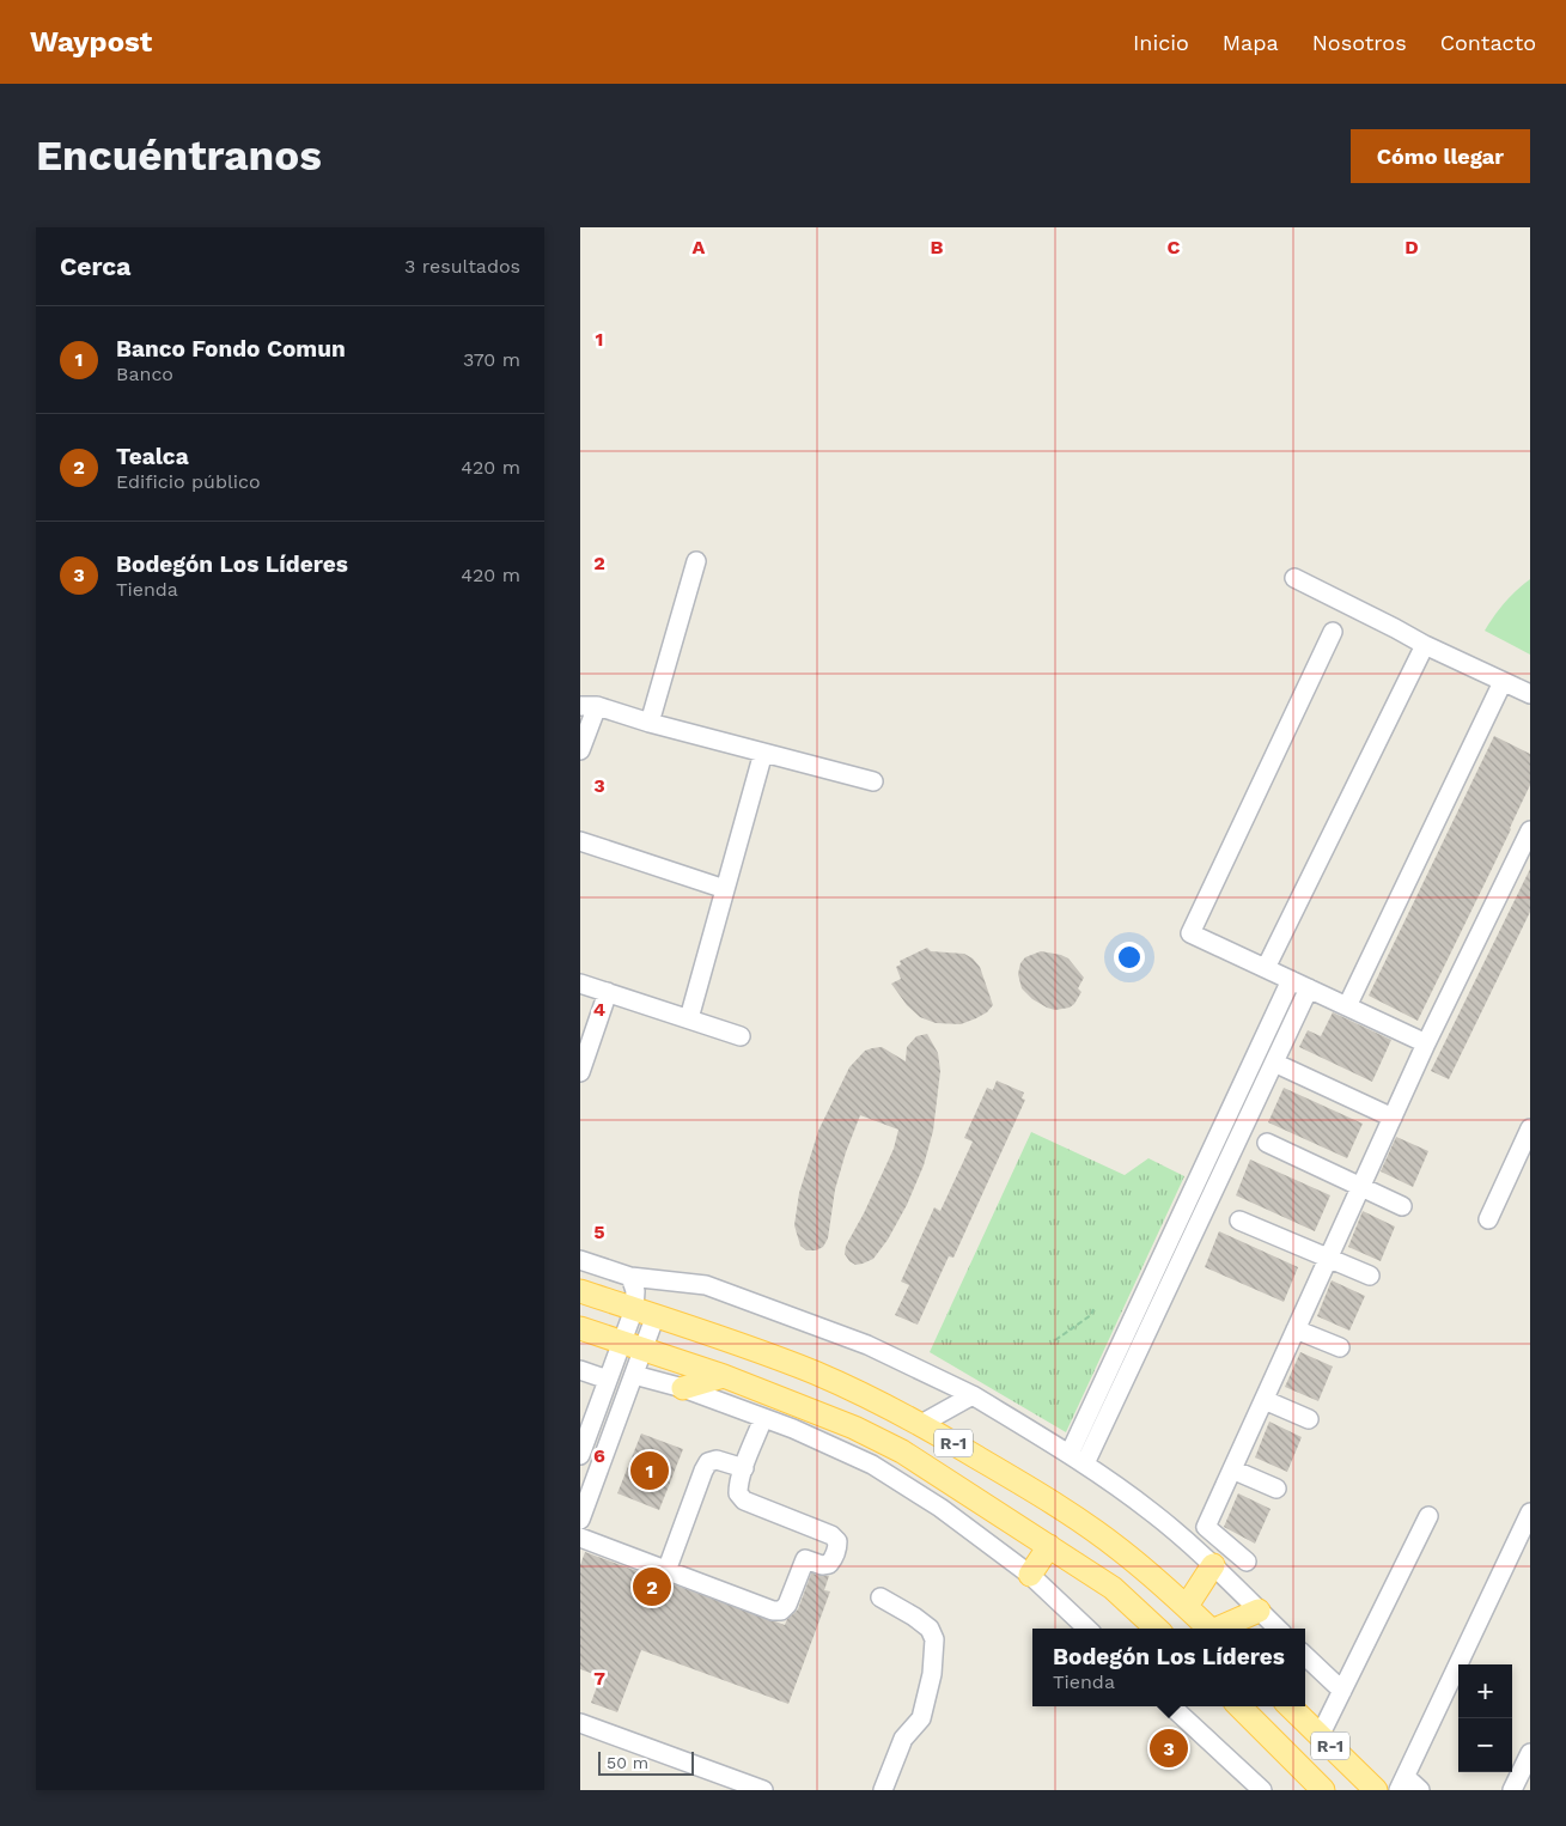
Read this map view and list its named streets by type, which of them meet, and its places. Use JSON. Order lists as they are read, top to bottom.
{
  "streets": {
    "main road": ["R-1"]
  },
  "scale_bar": "50 m",
  "page": {
    "header": "Waypost",
    "nav": [
      "Inicio",
      "Mapa",
      "Nosotros",
      "Contacto"
    ],
    "buttons": "Cómo llegar",
    "title": "Encuéntranos",
    "heading": ["Cerca", "3 resultados"],
    "list": [
      {
        "mark": "1",
        "name": "Banco Fondo Comun",
        "note": "Banco",
        "value": "370 m"
      },
      {
        "mark": "2",
        "name": "Tealca",
        "note": "Edificio público",
        "value": "420 m"
      },
      {
        "mark": "3",
        "name": "Bodegón Los Líderes",
        "note": "Tienda",
        "value": "420 m"
      }
    ],
    "pins": ["1", "2", "3"],
    "popup": ["Bodegón Los Líderes", "Tienda"],
    "map_buttons": ["+", "−"],
    "scale": "50 m"
  },
  "grid": {
    "columns": [
      "A",
      "B",
      "C",
      "D"
    ],
    "rows": [
      "1",
      "2",
      "3",
      "4",
      "5",
      "6",
      "7"
    ]
  }
}
